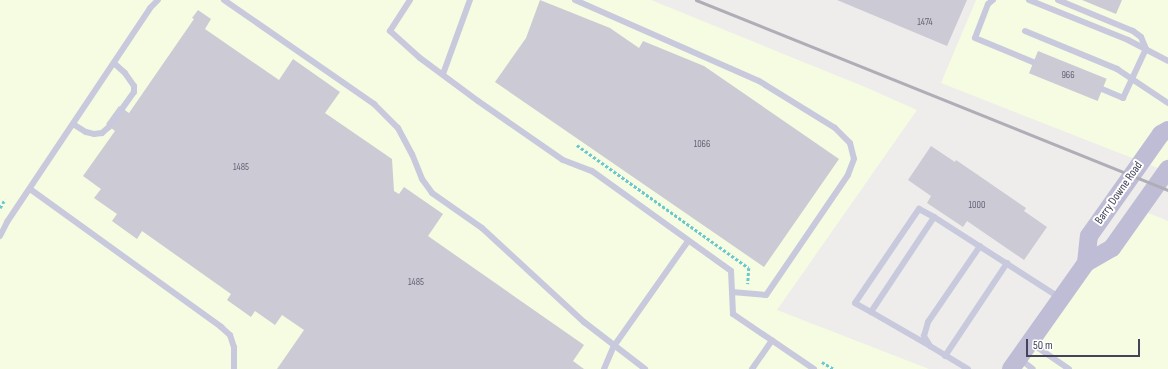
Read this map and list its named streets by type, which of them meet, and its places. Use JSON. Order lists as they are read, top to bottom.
{
  "streets": {
    "main road": ["Barry Downe Road"]
  },
  "house_numbers": [
    "1474",
    "966",
    "1066",
    "1485",
    "1000",
    "1485"
  ],
  "scale_bar": "50 m"
}
